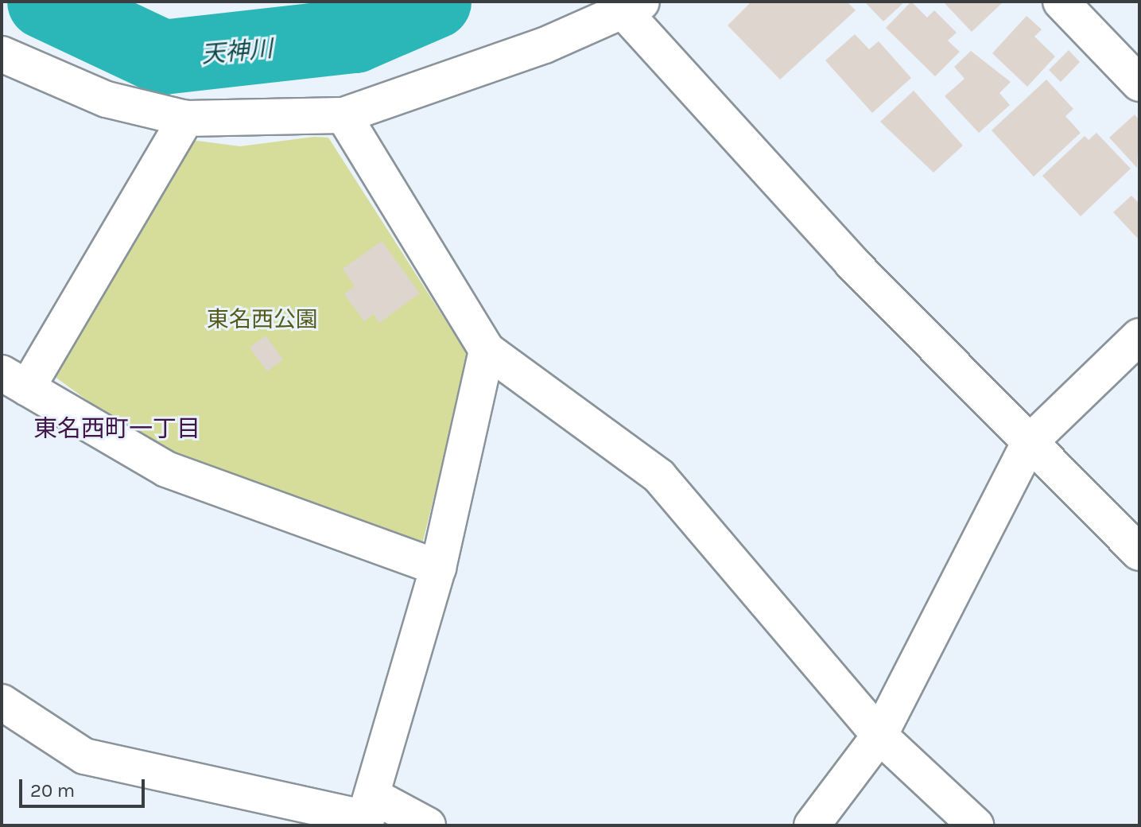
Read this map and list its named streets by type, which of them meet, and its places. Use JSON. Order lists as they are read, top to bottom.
{
  "districts": ["東名西町一丁目"],
  "water": ["天神川"],
  "parks": ["東名西公園"],
  "scale_bar": "20 m"
}
